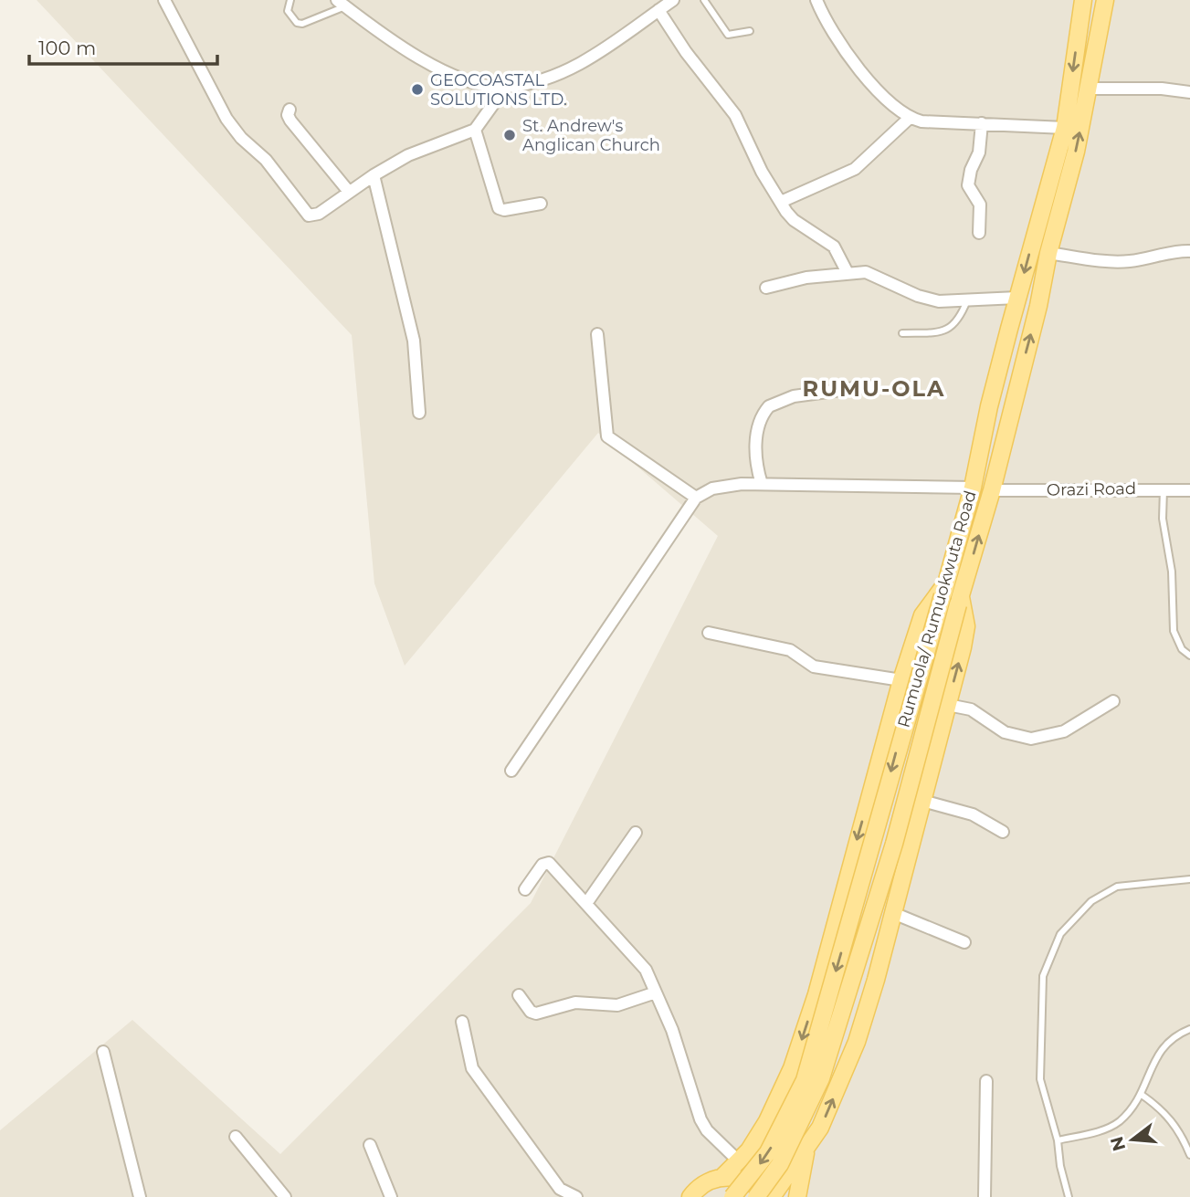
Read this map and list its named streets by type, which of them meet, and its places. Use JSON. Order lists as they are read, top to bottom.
{
  "streets": {
    "main road": ["Rumuola/ Rumuokwuta Road"],
    "street": ["Orazi Road"]
  },
  "crossings": [
    ["Orazi Road", "Rumuola/ Rumuokwuta Road"]
  ],
  "districts": ["RUMU-OLA"],
  "places": ["GEOCOASTAL SOLUTIONS LTD.", "St. Andrew's Anglican Church"],
  "scale_bar": "100 m",
  "north": "left"
}
